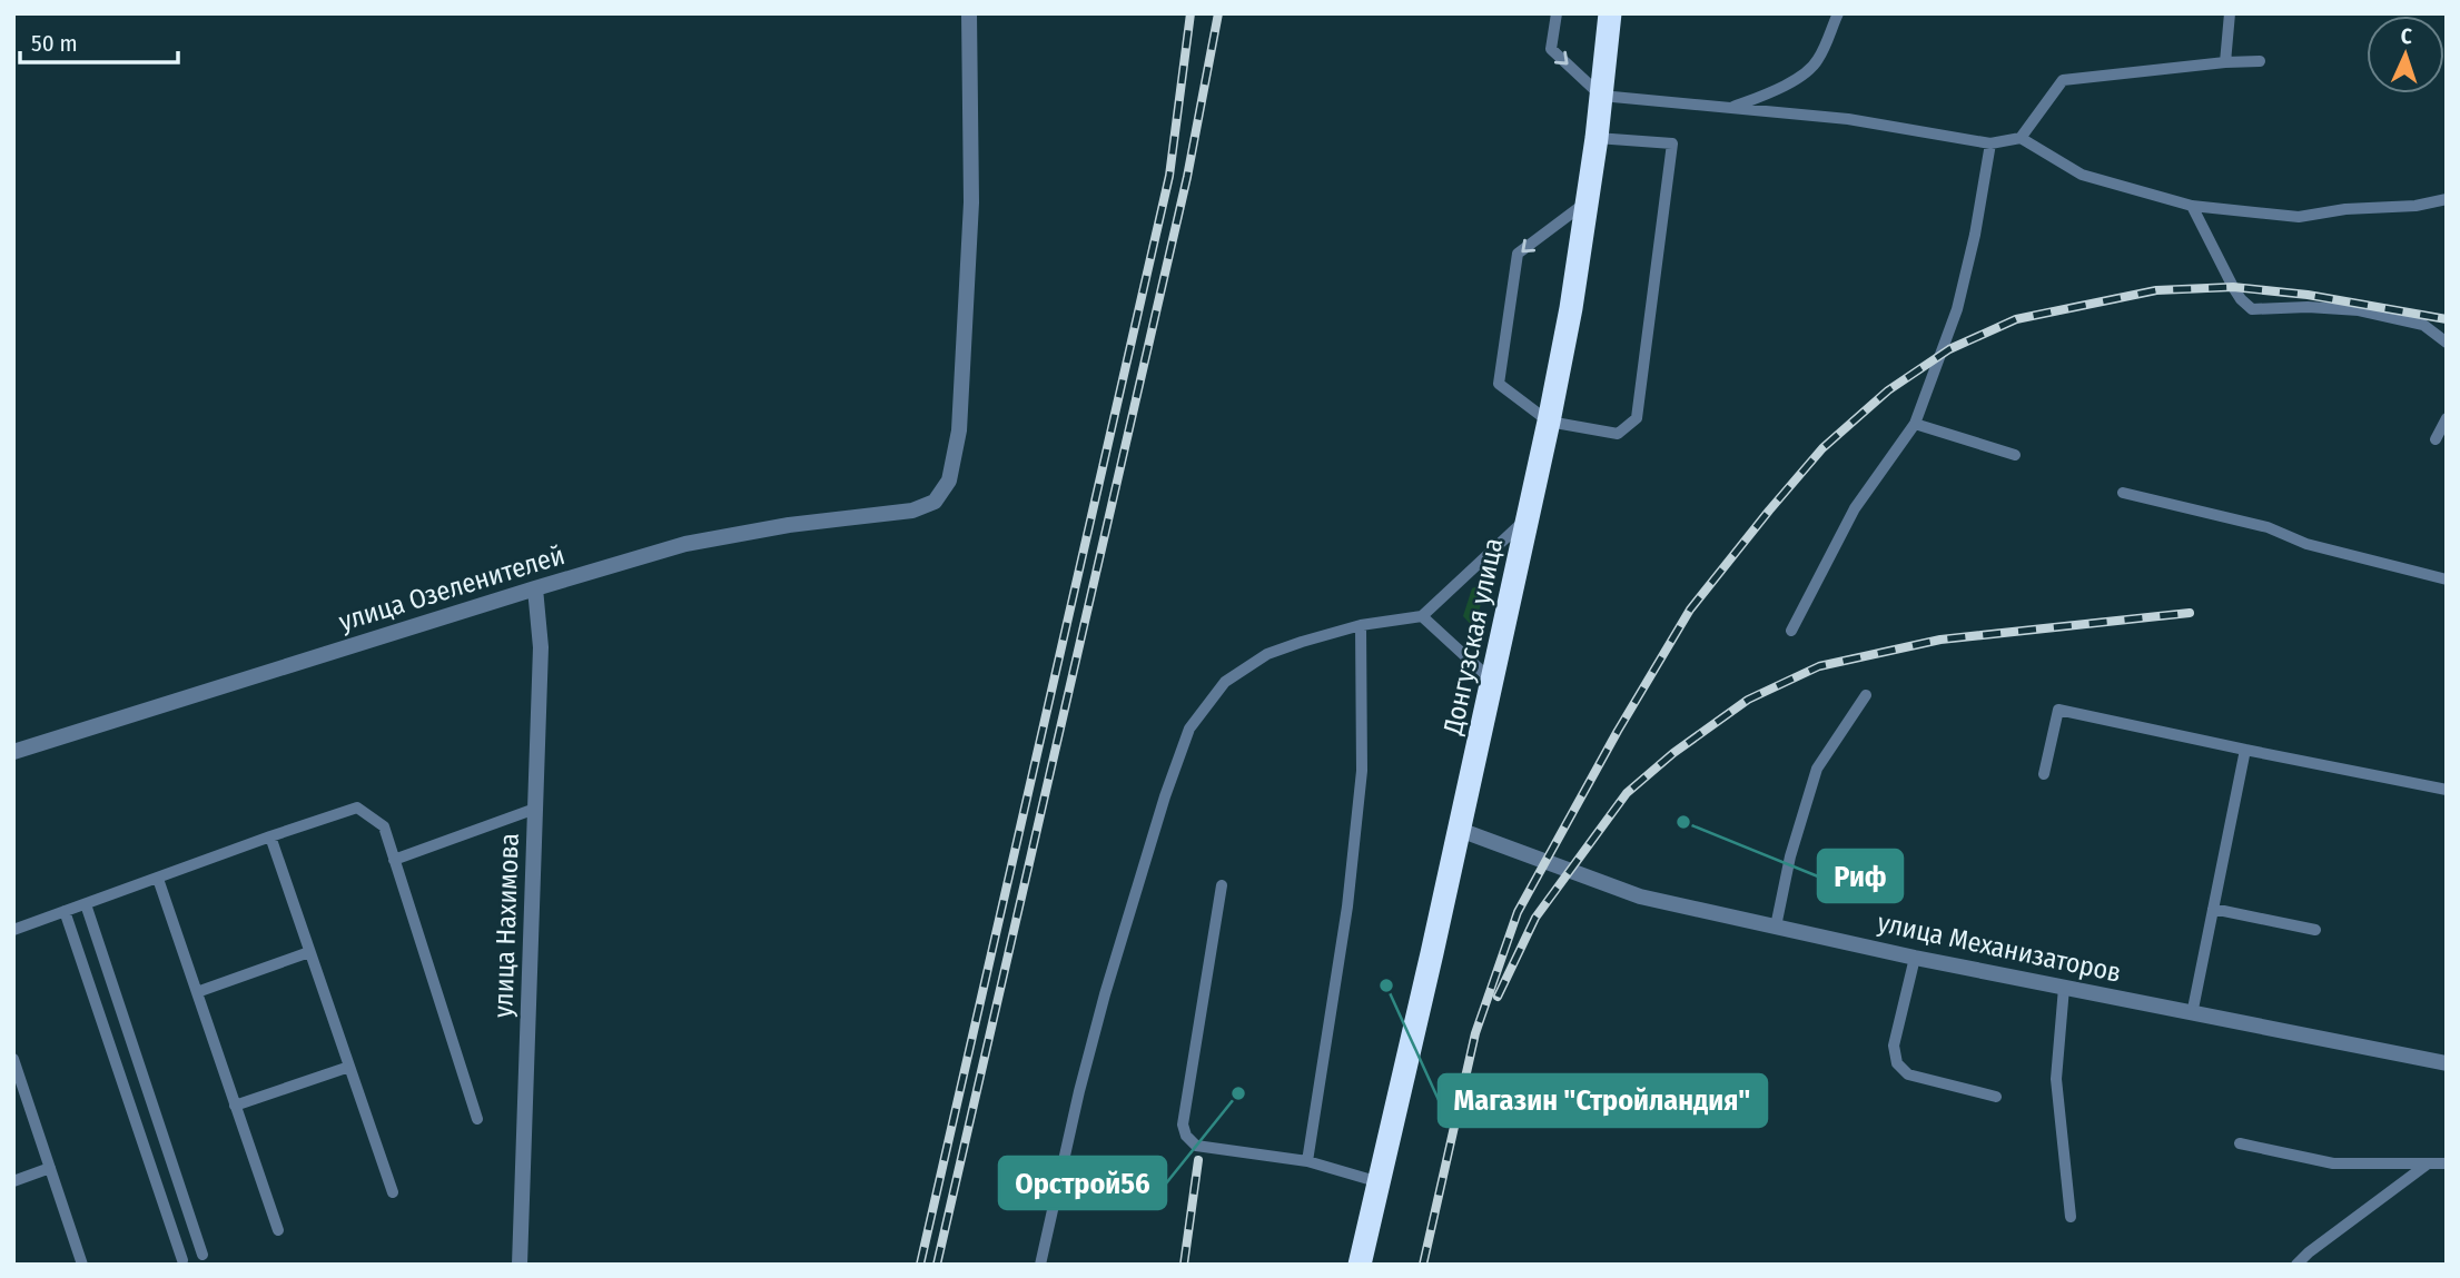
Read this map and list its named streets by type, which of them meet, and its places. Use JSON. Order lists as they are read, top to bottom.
{
  "streets": {
    "highway": ["Донгузская улица"],
    "street": ["улица Озеленителей", "улица Нахимова", "улица Механизаторов"]
  },
  "crossings": [
    ["улица Озеленителей", "улица Нахимова"],
    ["Донгузская улица", "улица Механизаторов"]
  ],
  "places": ["Риф", "Магазин \"Стройландия\"", "Орстрой56"],
  "scale_bar": "50 m",
  "north": "top"
}
